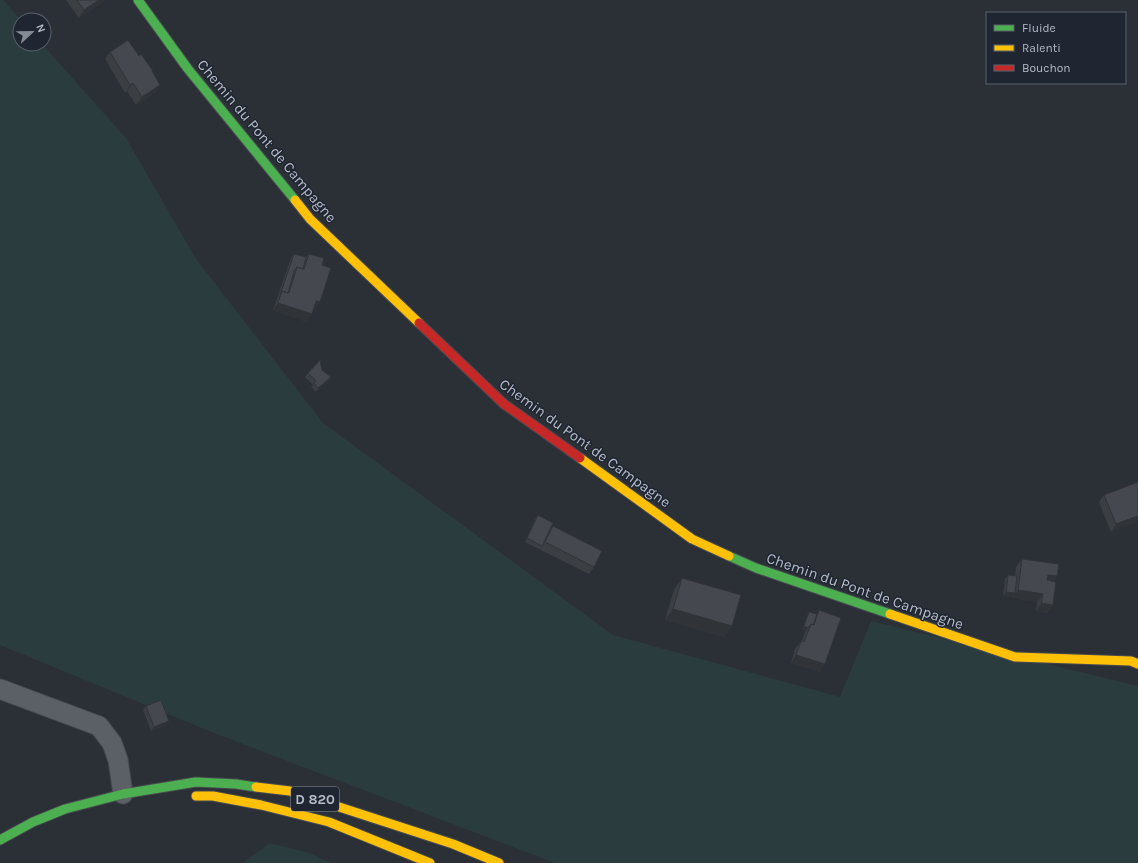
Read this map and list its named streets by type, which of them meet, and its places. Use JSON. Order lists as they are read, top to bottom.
{
  "streets": {
    "street": ["Chemin du Pont de Campagne", "D 820"]
  },
  "legend": ["Fluide", "Ralenti", "Bouchon"],
  "north": "right"
}
